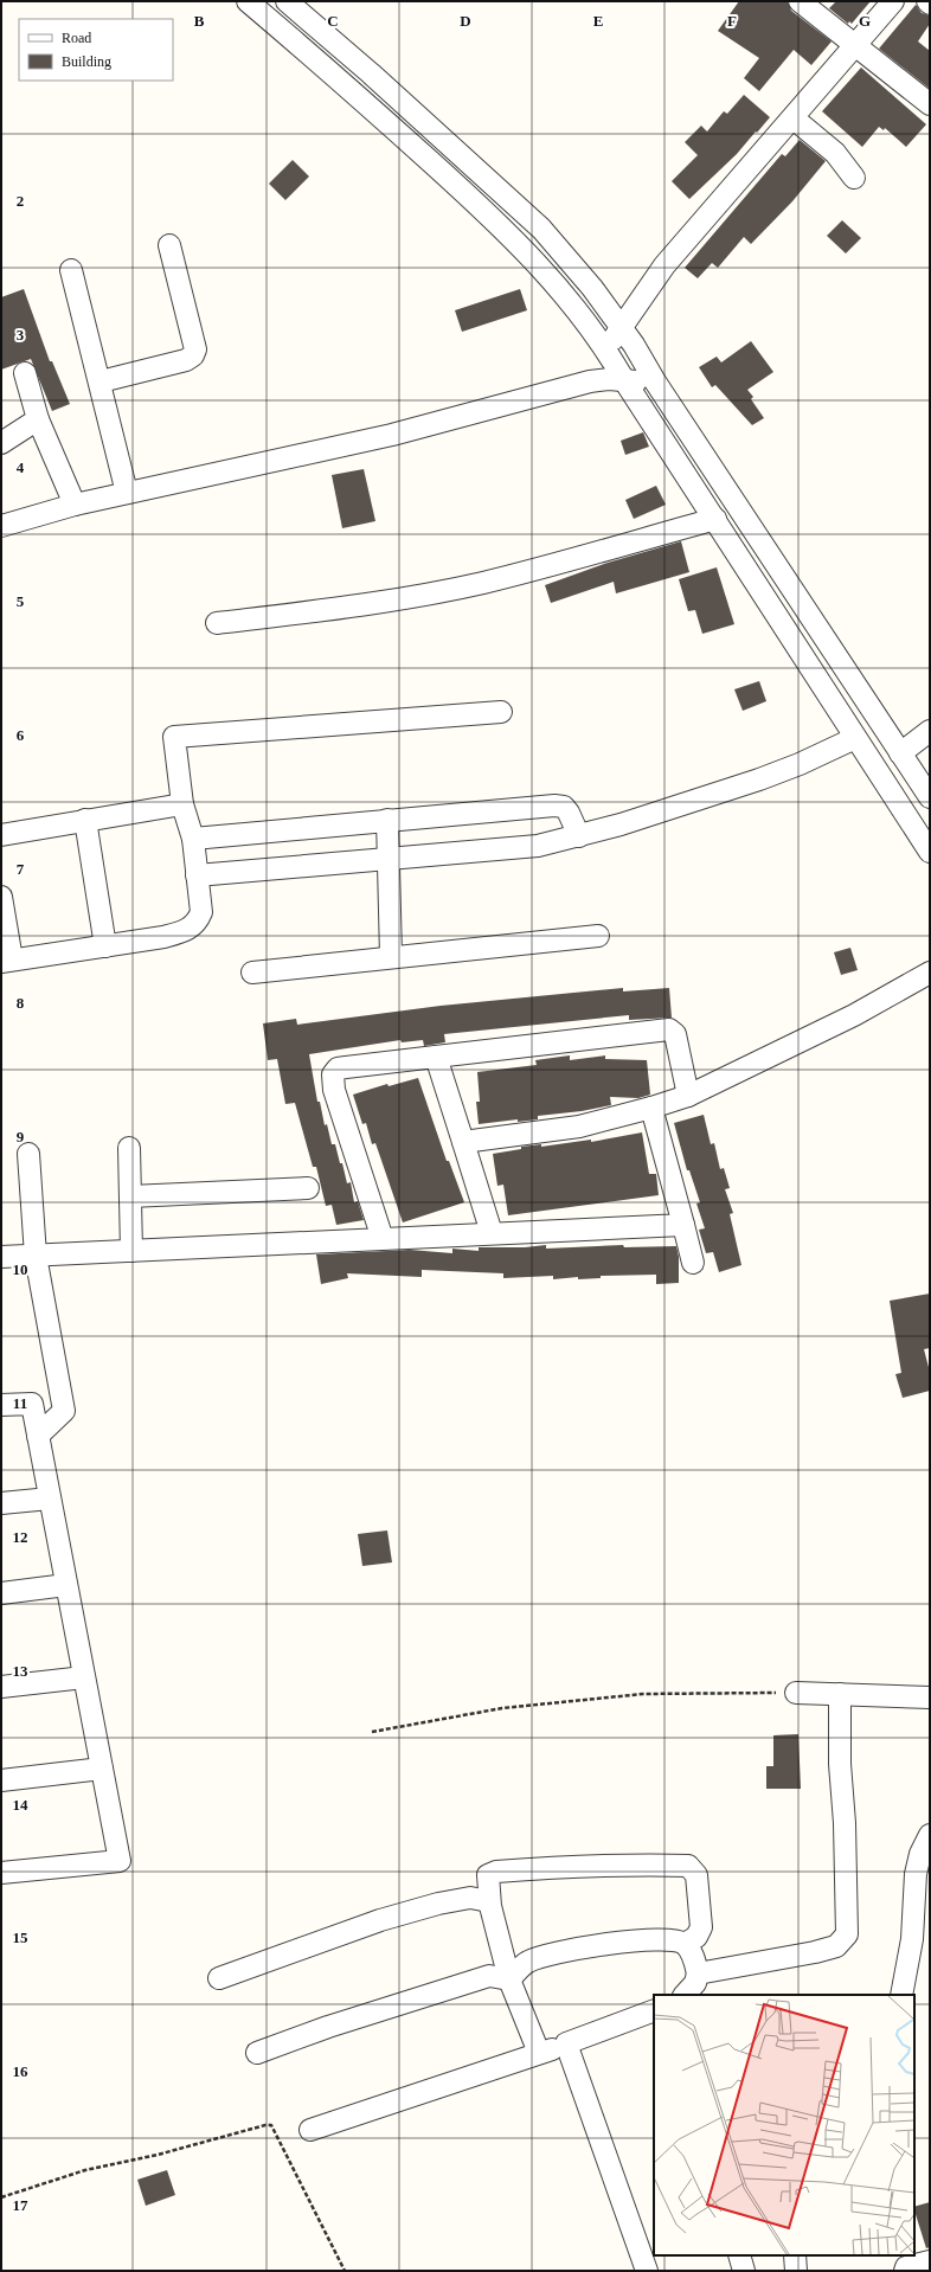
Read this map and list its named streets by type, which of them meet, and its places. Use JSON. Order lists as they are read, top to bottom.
{
  "legend": ["Road", "Building"],
  "grid": {
    "columns": [
      "B",
      "C",
      "D",
      "E",
      "F",
      "G"
    ],
    "rows": [
      "2",
      "3",
      "4",
      "5",
      "6",
      "7",
      "8",
      "9",
      "10",
      "11",
      "12",
      "13",
      "14",
      "15",
      "16",
      "17"
    ]
  }
}
